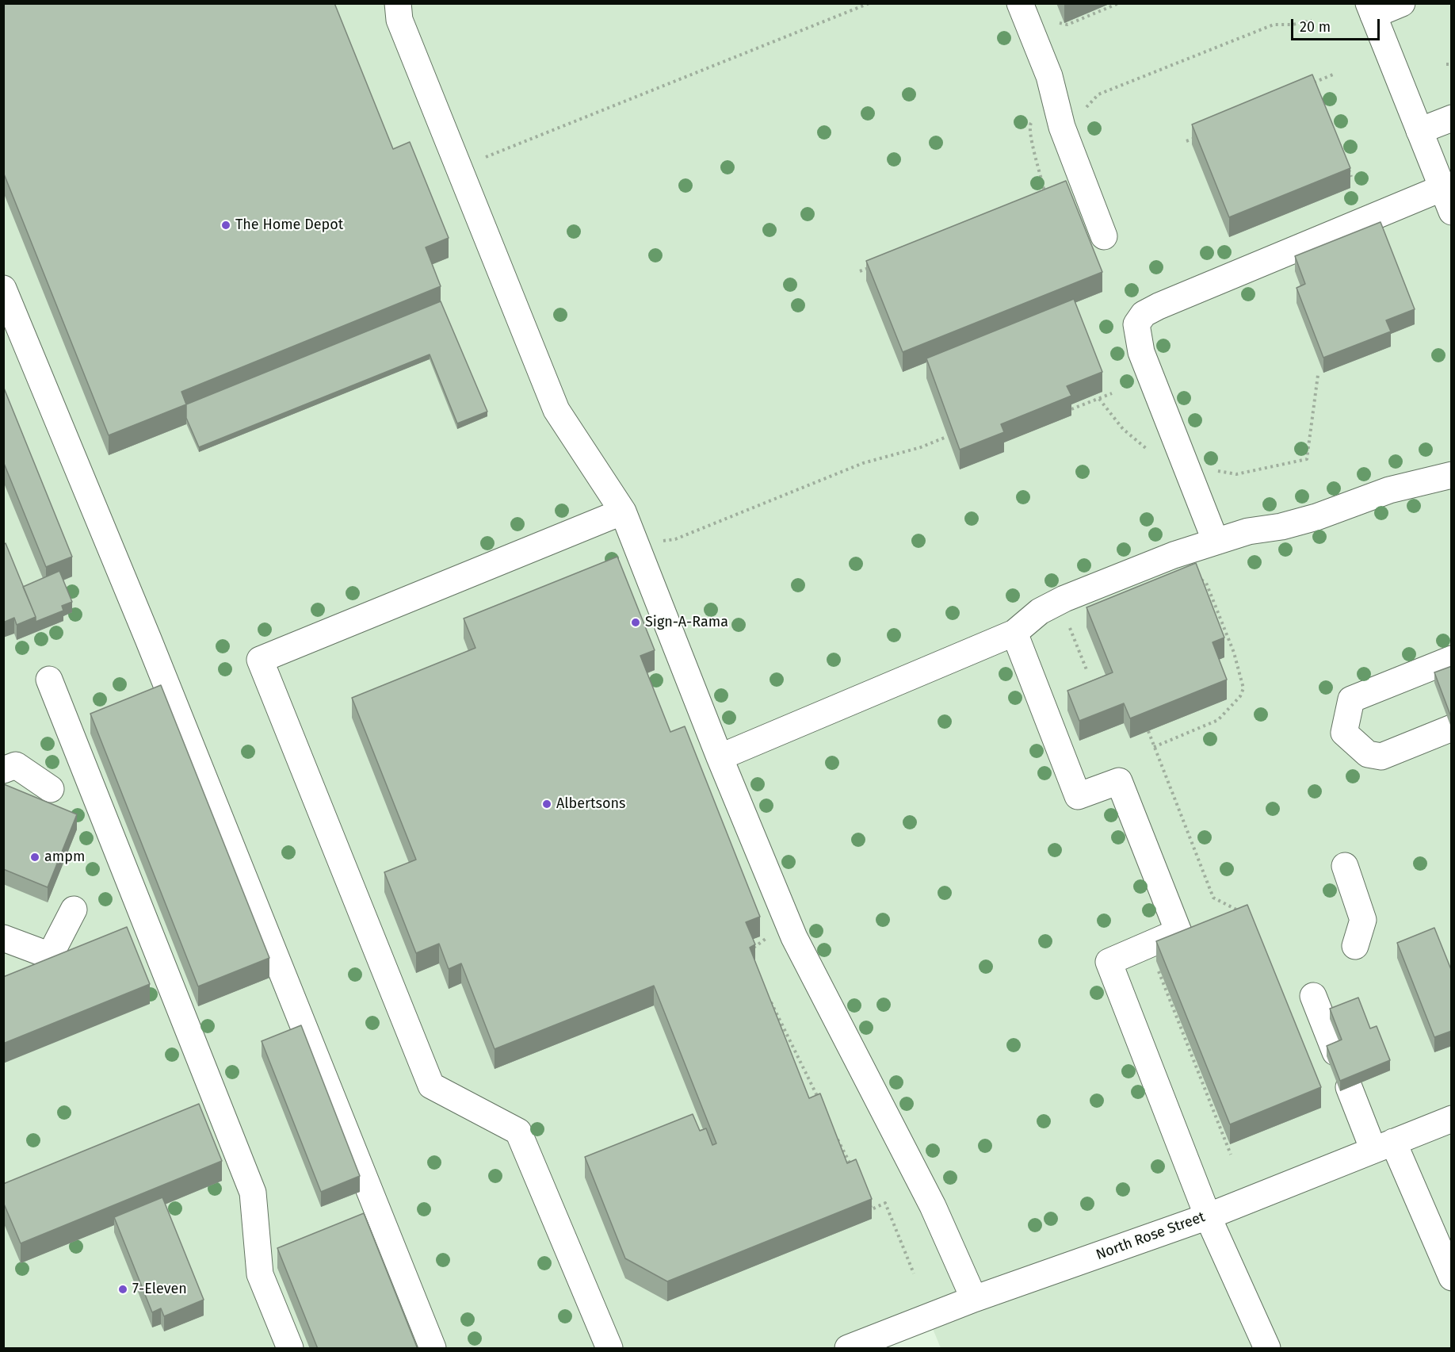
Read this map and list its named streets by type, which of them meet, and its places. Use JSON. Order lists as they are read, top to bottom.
{
  "streets": {
    "street": ["North Rose Street"]
  },
  "places": [
    "The Home Depot",
    "Sign-A-Rama",
    "Albertsons",
    "ampm",
    "7-Eleven"
  ],
  "scale_bar": "20 m"
}
